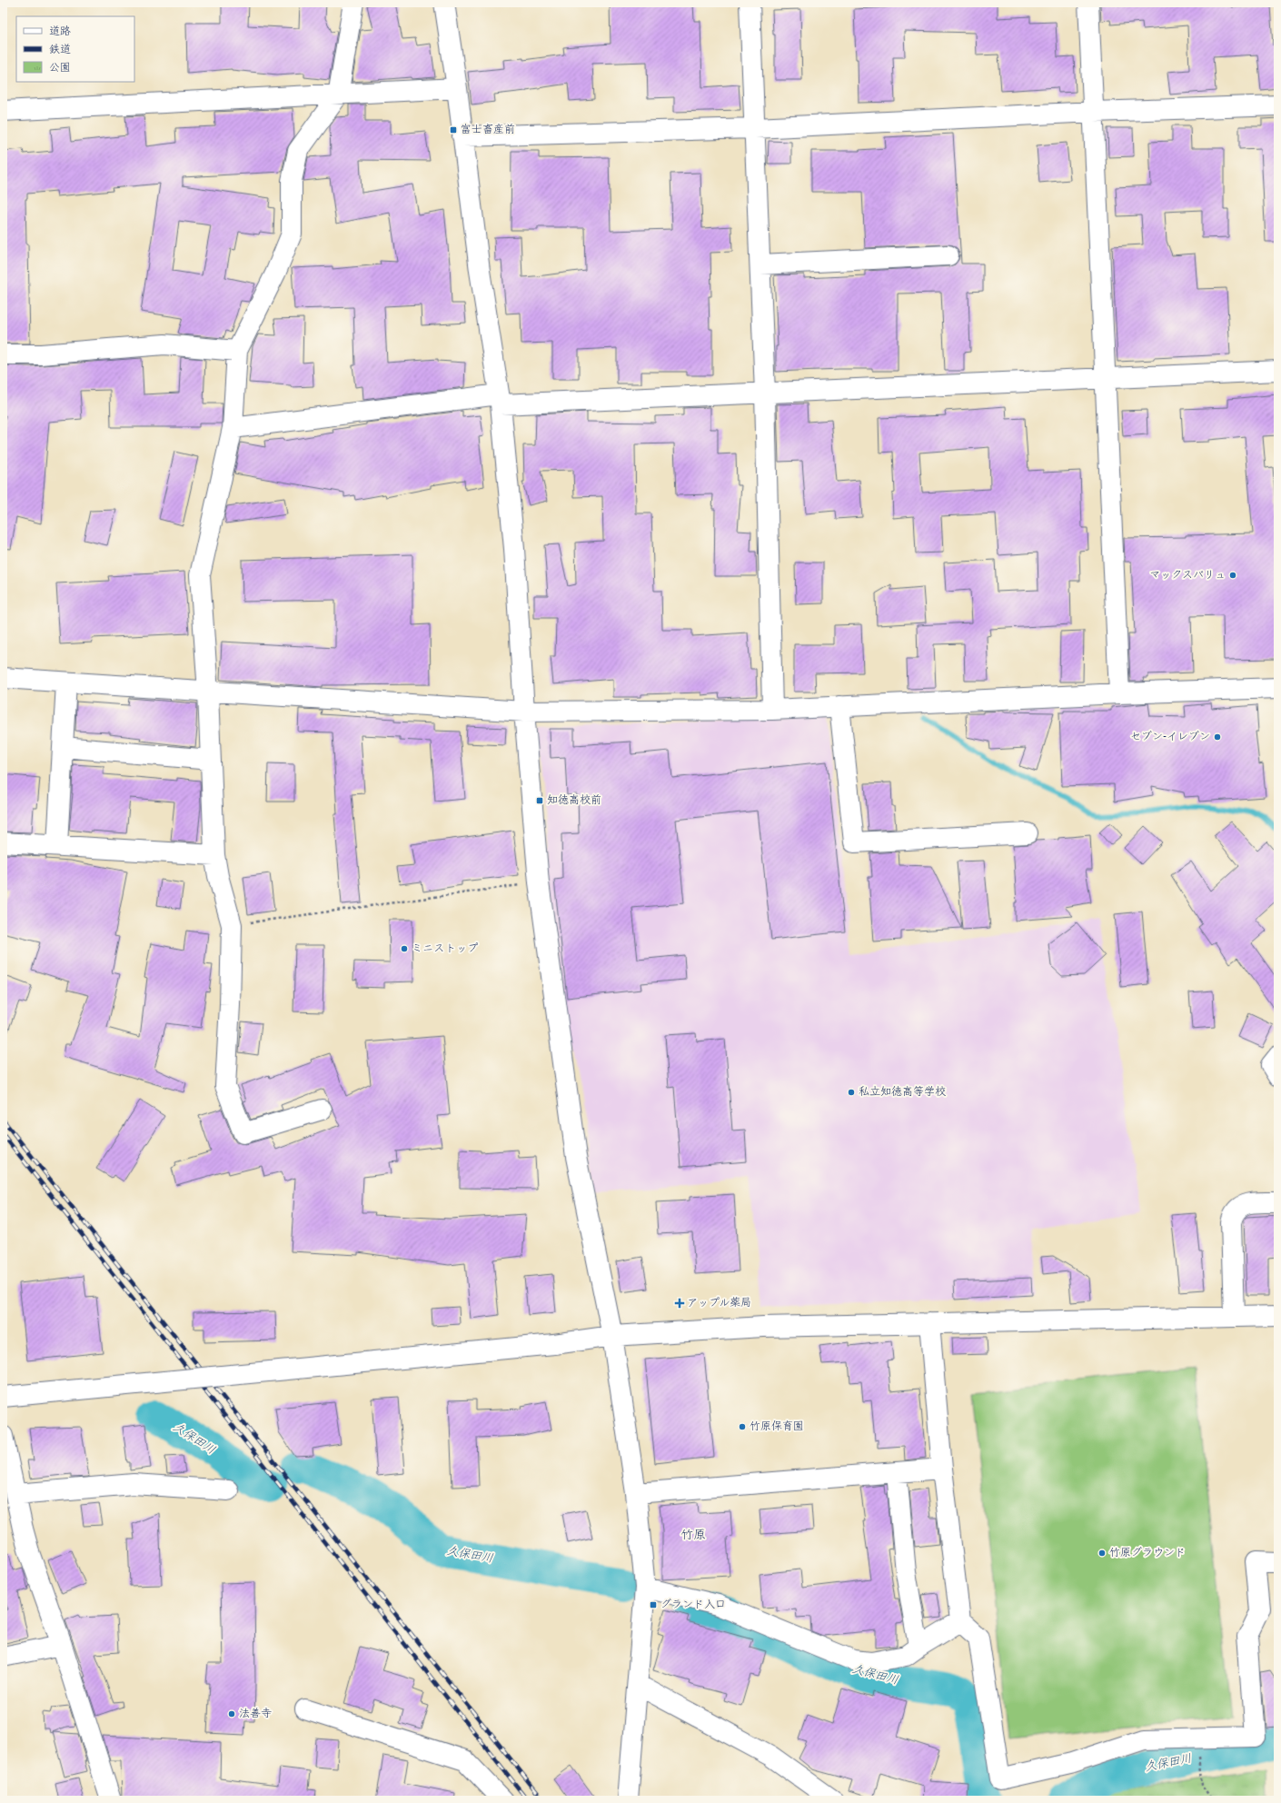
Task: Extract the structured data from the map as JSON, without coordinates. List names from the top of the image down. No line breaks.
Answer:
{"districts":["竹原"],"water":["久保田川"],"places":{"transit":["富士畜産前","知徳高校前","グランド入口"],"other":["マックスバリュ","セブン-イレブン","ミニストップ","私立知徳高等学校","竹原保育園","竹原グラウンド","法善寺"],"health":["アップル薬局"]},"legend":["道路","鉄道","公園"]}
